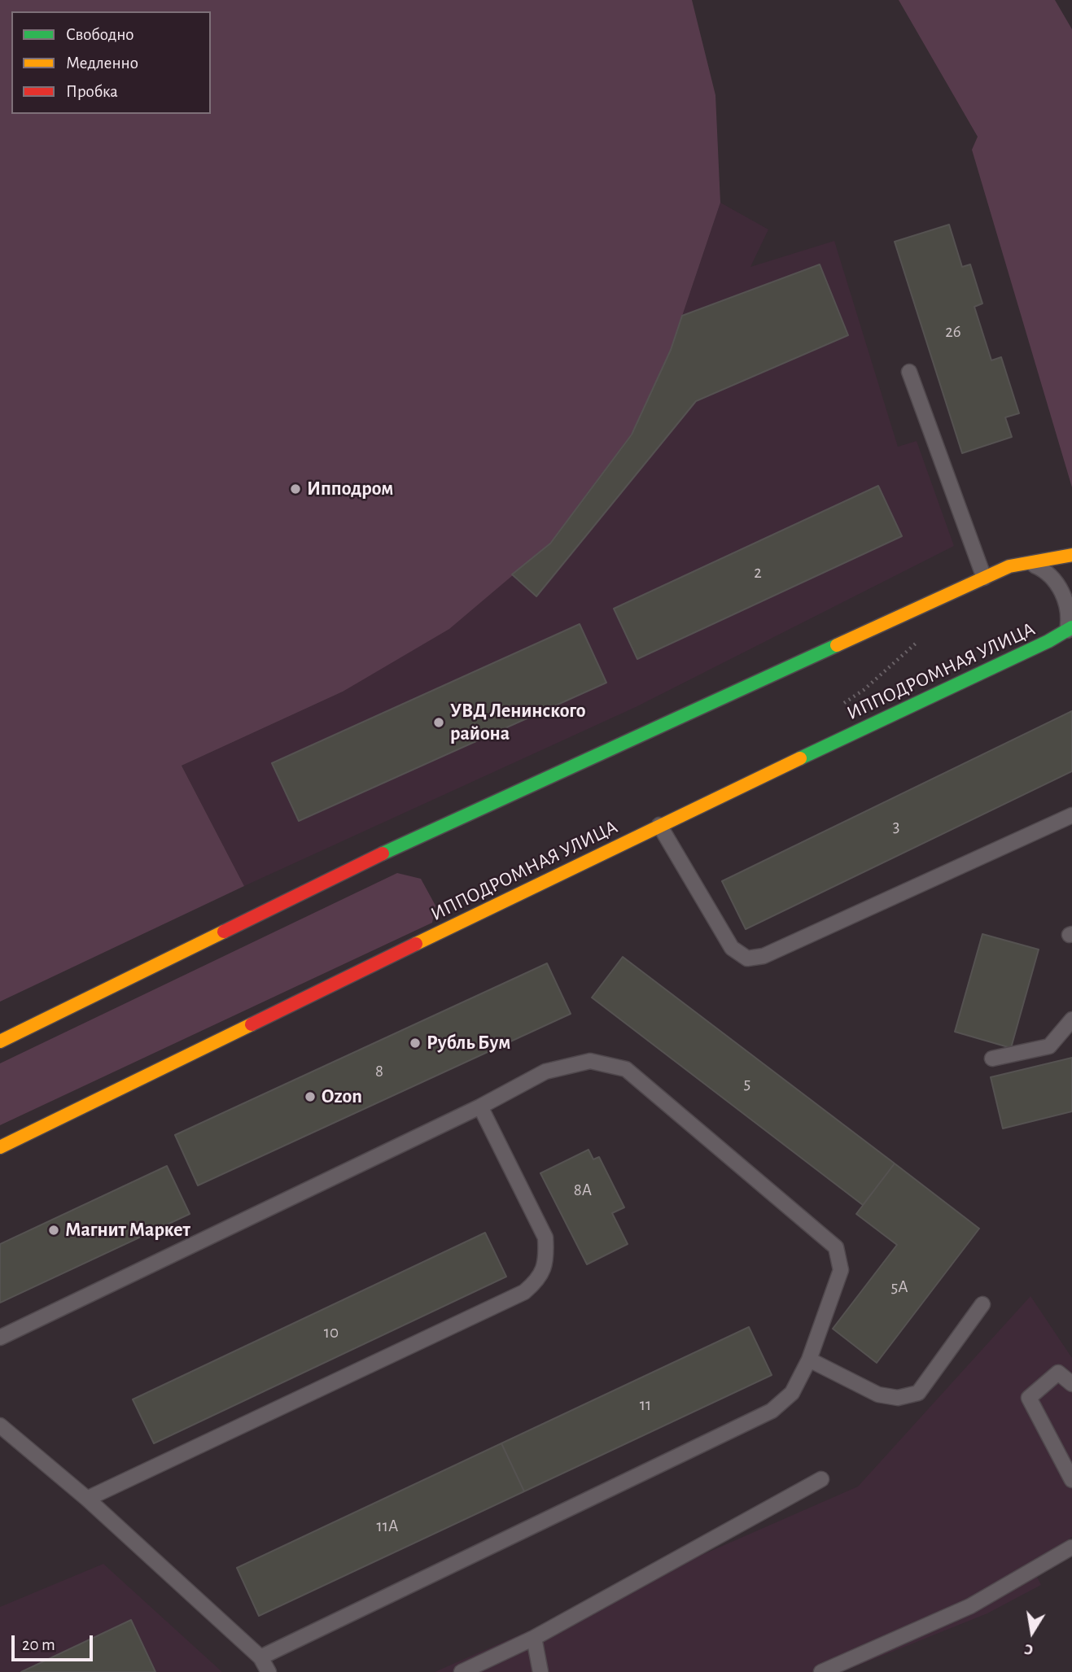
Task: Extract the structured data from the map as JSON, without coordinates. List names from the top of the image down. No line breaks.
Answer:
{"streets":{"street":["ИППОДРОМНАЯ УЛИЦА"]},"places":["Ипподром","УВД Ленинского района","Рубль Бум","Ozon","Магнит Маркет"],"house_numbers":["26","2","3","8","5","8А","5А","10","11","11А"],"legend":["Свободно","Медленно","Пробка"],"scale_bar":"20 m","north":"bottom"}
